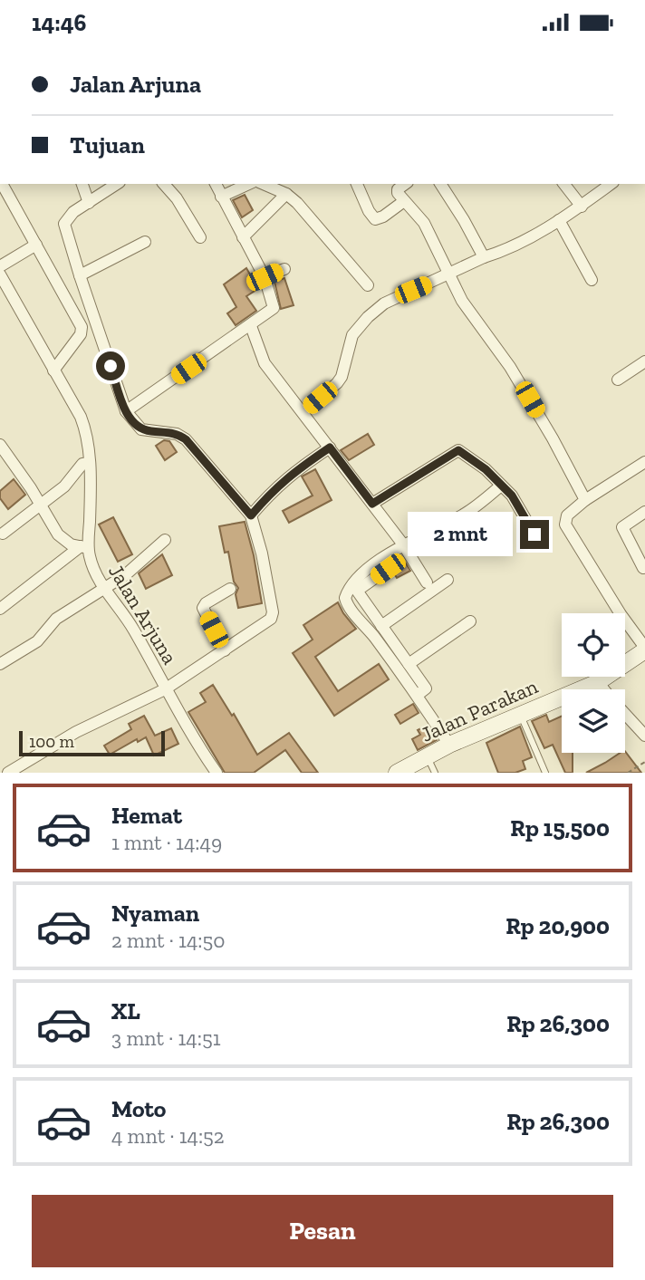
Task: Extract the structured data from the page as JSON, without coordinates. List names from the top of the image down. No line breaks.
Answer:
{"streets":{"street":["Jalan Arjuna","Jalan Parakan"]},"scale_bar":"100 m","page":{"status":"14:46","banner":["Jalan Arjuna","Tujuan"],"bubble":"2 mnt","scale":"100 m","list":[{"name":"Hemat","note":"1 mnt · 14:49","value":"Rp 15,500"},{"name":"Nyaman","note":"2 mnt · 14:50","value":"Rp 20,900"},{"name":"XL","note":"3 mnt · 14:51","value":"Rp 26,300"},{"name":"Moto","note":"4 mnt · 14:52","value":"Rp 26,300"}],"buttons":"Pesan"}}
